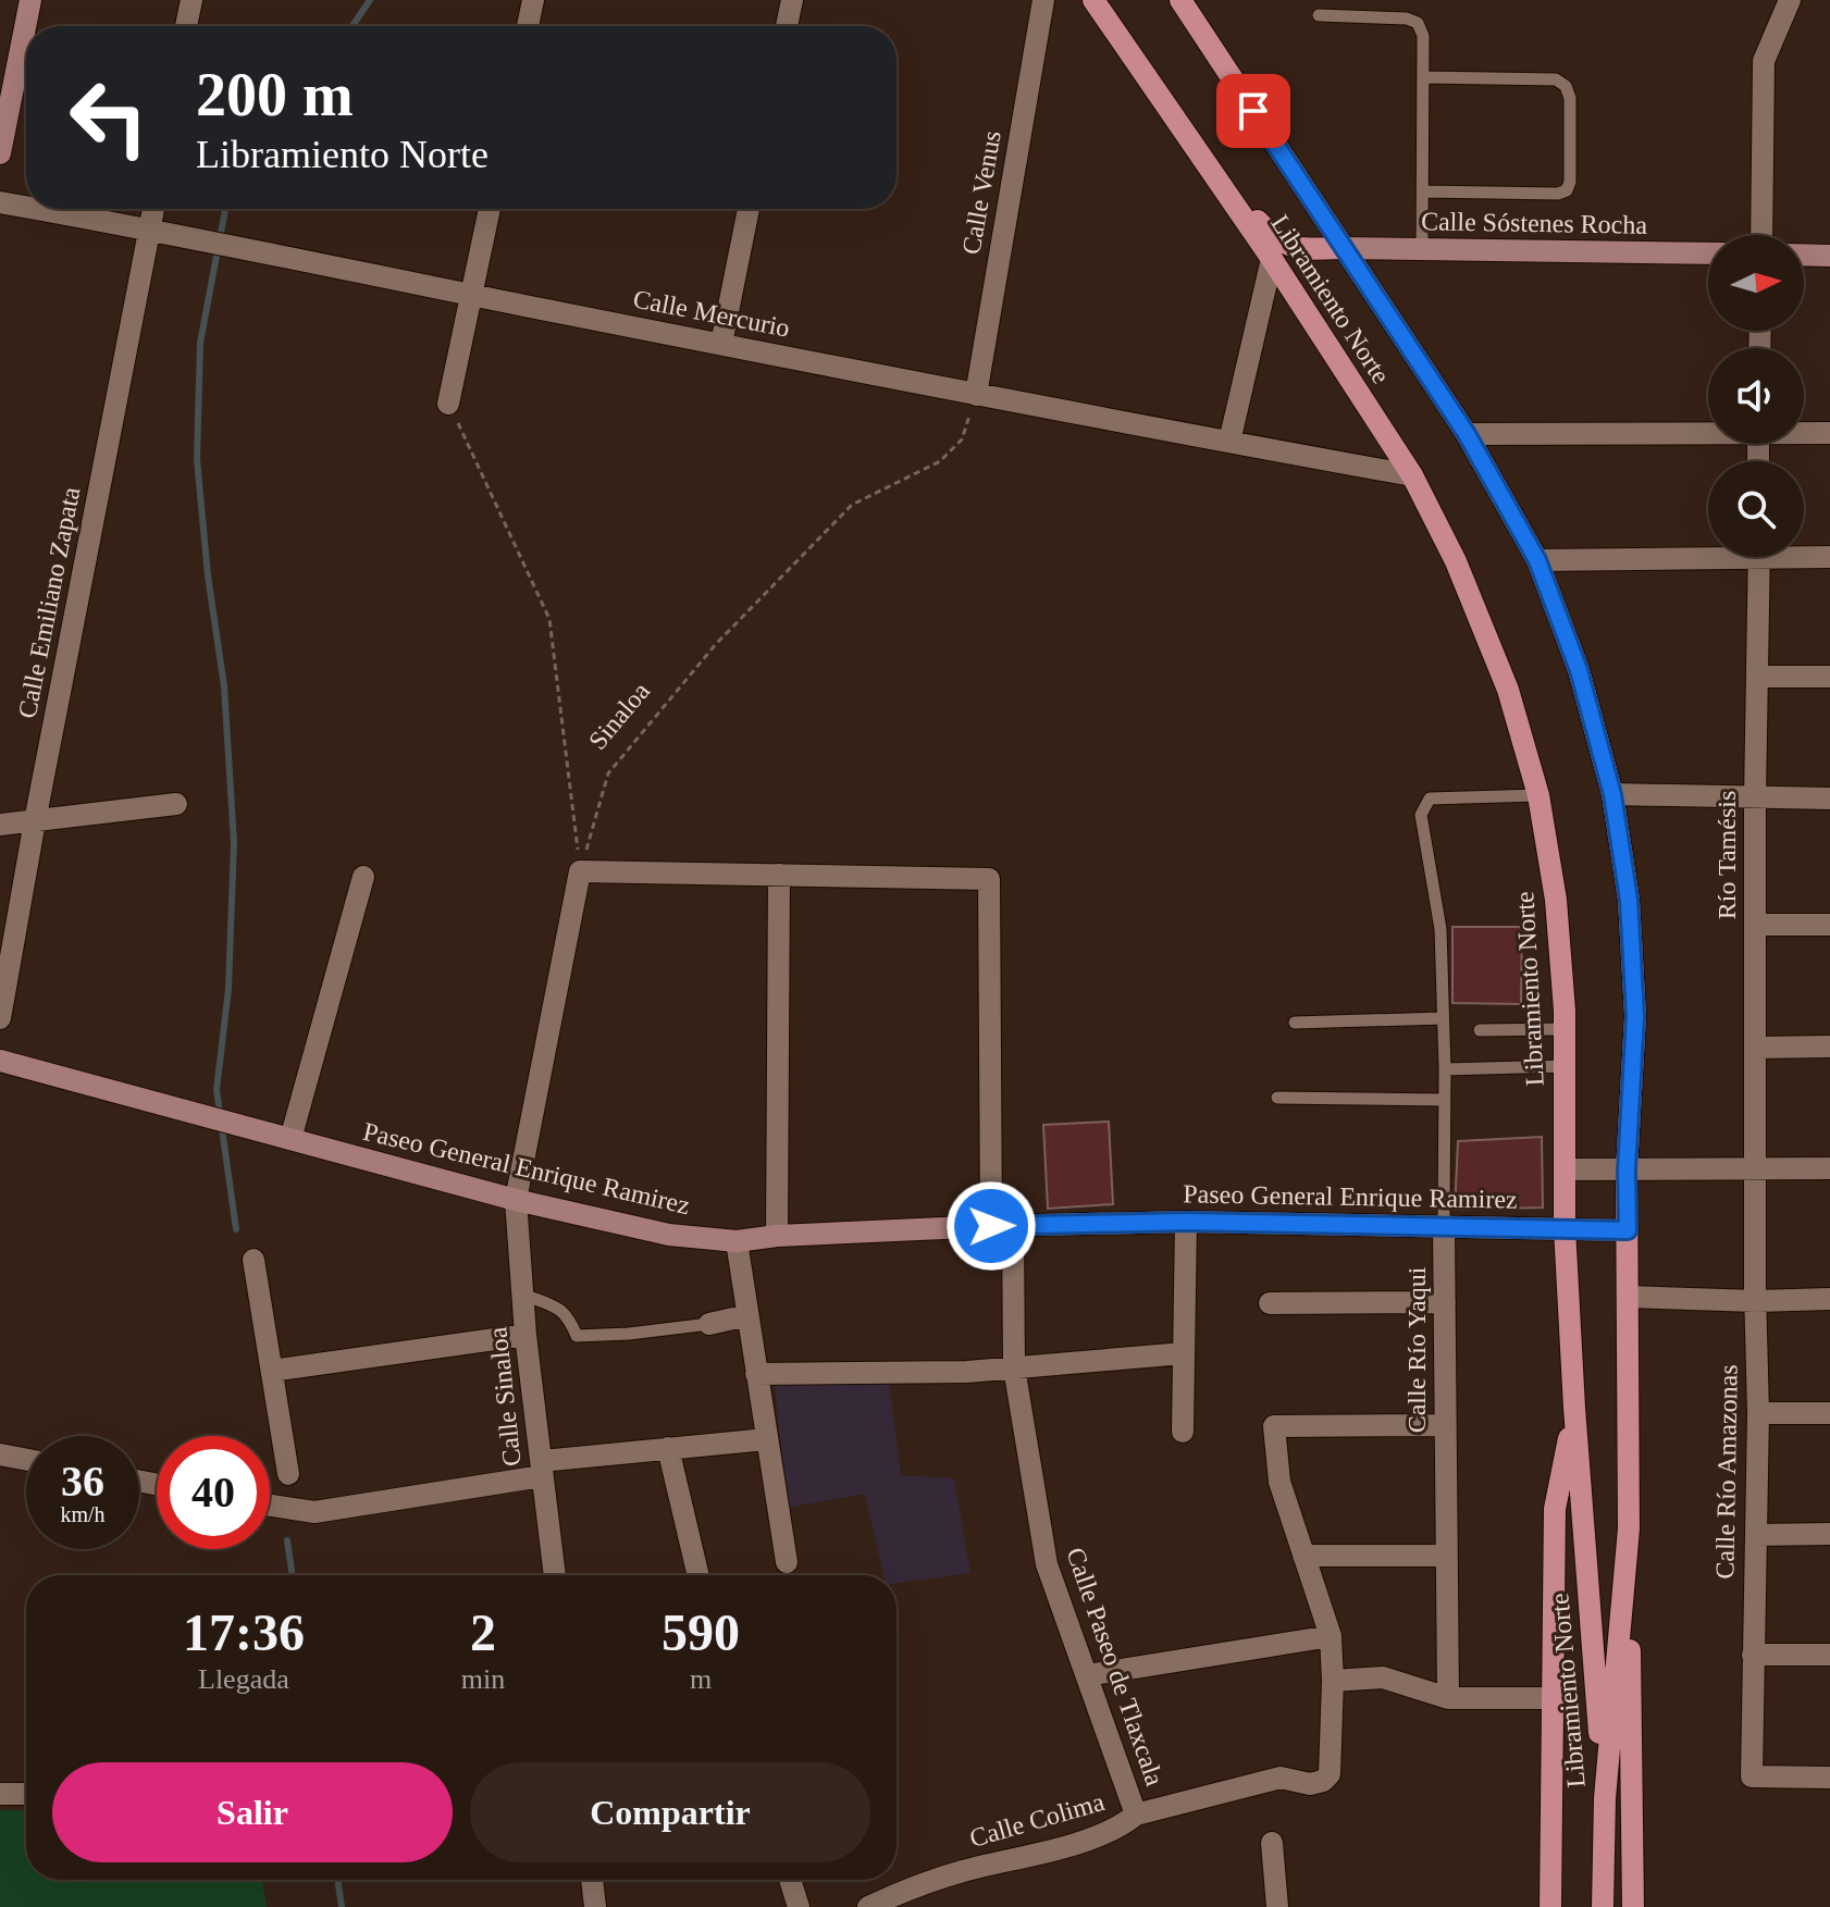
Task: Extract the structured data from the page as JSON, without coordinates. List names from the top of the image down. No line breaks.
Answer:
{"streets":{"main road":["Libramiento Norte"],"street":["Calle Venus","Calle Sóstenes Rocha","Calle Mercurio","Calle Emiliano Zapata","Río Tamésis","Paseo General Enrique Ramirez","Calle Río Yaqui","Calle Sinaloa","Calle Río Amazonas","Calle Paseo de Tlaxcala","Calle Colima"],"path":["Sinaloa"]},"crossings":[["Calle Venus","Calle Mercurio"],["Calle Venus","Sinaloa"],["Calle Sóstenes Rocha","Libramiento Norte"],["Libramiento Norte","Calle Mercurio"],["Libramiento Norte","Paseo General Enrique Ramirez"],["Libramiento Norte","Calle Río Yaqui"],["Calle Mercurio","Calle Emiliano Zapata"],["Calle Mercurio","Sinaloa"],["Río Tamésis","Calle Río Amazonas"],["Paseo General Enrique Ramirez","Calle Río Yaqui"],["Paseo General Enrique Ramirez","Calle Sinaloa"],["Paseo General Enrique Ramirez","Calle Paseo de Tlaxcala"],["Calle Paseo de Tlaxcala","Calle Colima"]],"north":"right","page":{"turn":["200 m","Libramiento Norte"],"speed":"36 km/h","limit":"40","eta":["17:36","Llegada","2","min","590","m"],"buttons":["Salir","Compartir"]}}
